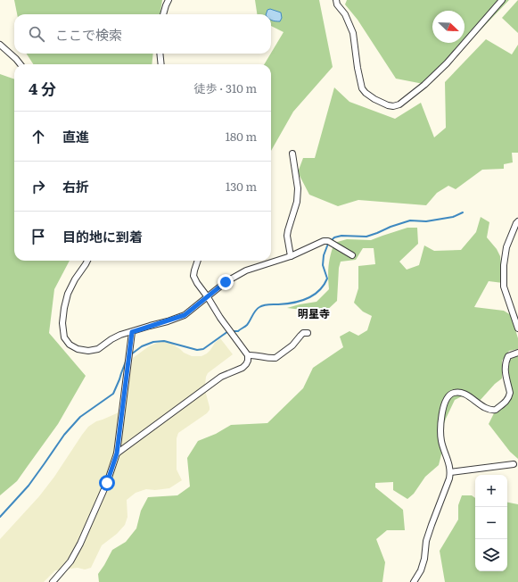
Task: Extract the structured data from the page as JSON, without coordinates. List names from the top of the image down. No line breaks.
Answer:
{"districts":["明星寺"],"north":"bottom right","page":{"search":"ここで検索","heading":["4 分","徒歩 · 310 m"],"list":[["直進","180 m"],["右折","130 m"],"目的地に到着"],"map_buttons":["+","−"]}}
